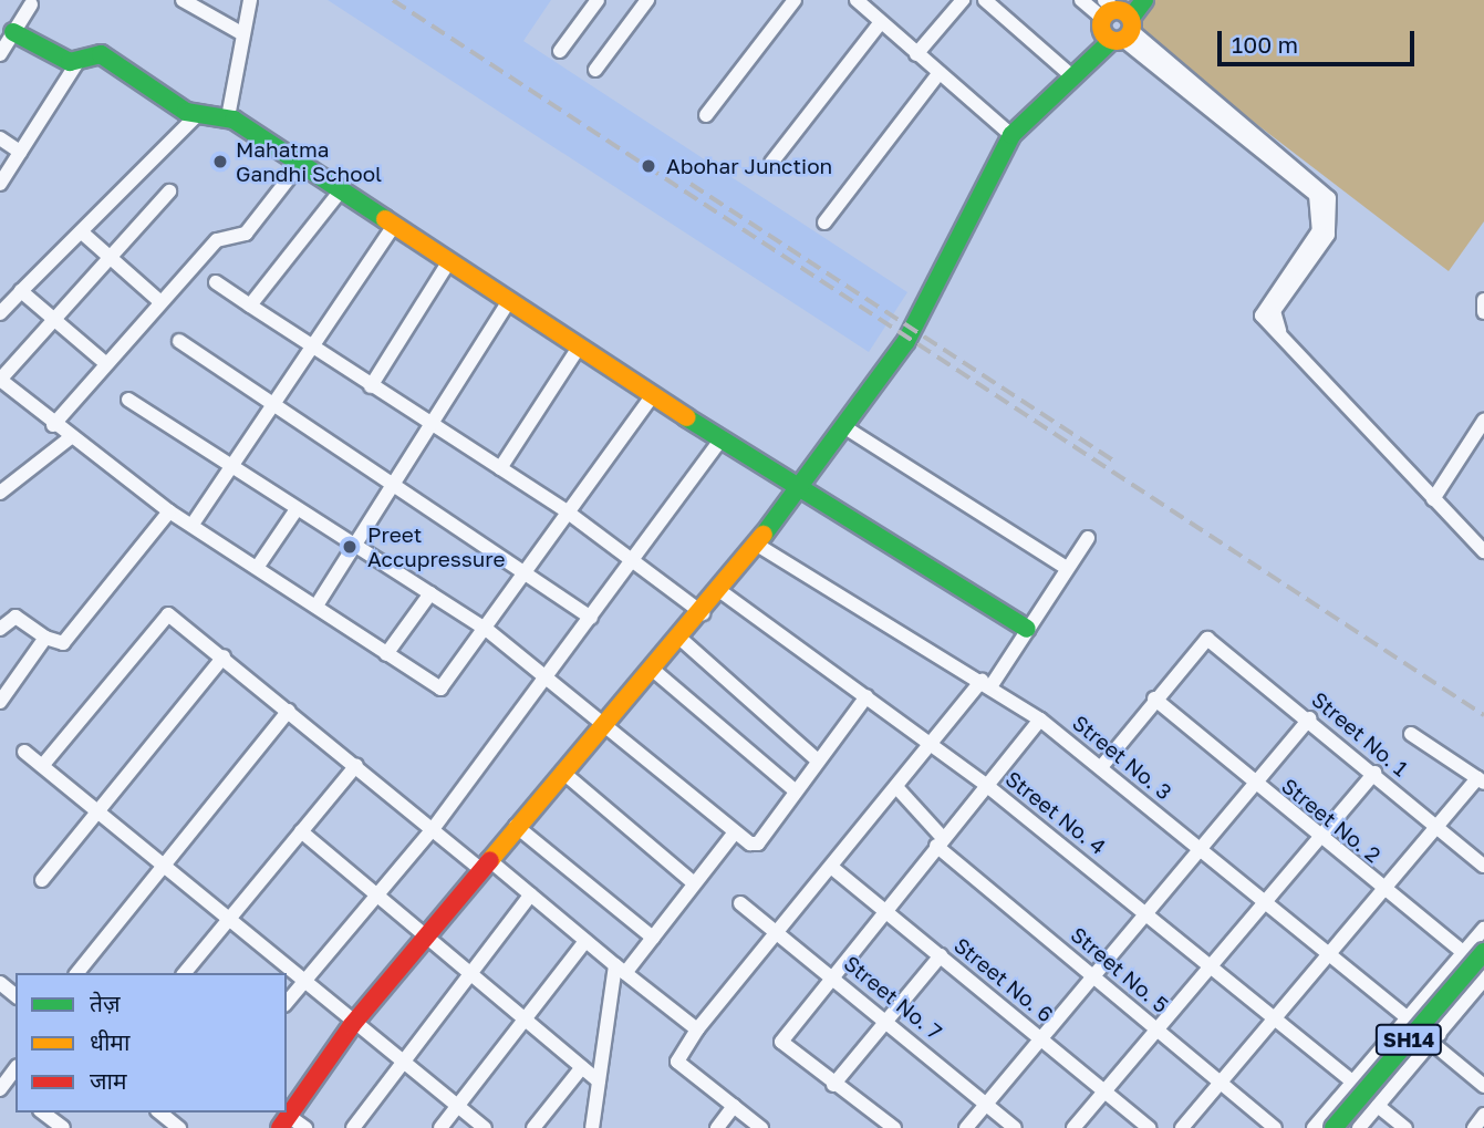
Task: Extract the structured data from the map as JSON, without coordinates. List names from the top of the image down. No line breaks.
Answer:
{"streets":{"main road":["SH14"],"street":["Street No. 1","Street No. 3","Street No. 4","Street No. 2","Street No. 5","Street No. 6","Street No. 7"]},"crossings":[["Street No. 1","Street No. 2"]],"places":["Mahatma Gandhi School","Abohar Junction","Preet Accupressure"],"legend":["तेज़","धीमा","जाम"],"scale_bar":"100 m"}
